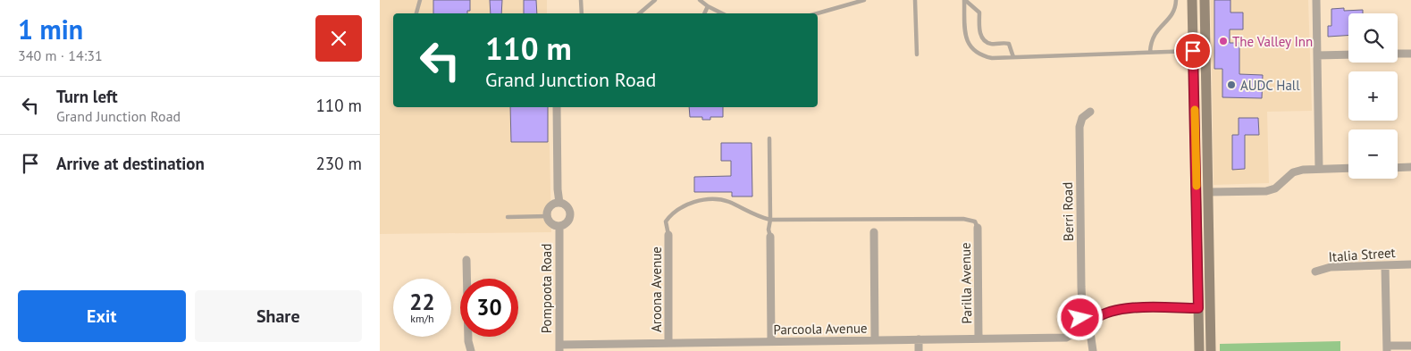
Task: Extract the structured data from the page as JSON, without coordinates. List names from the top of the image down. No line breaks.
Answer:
{"streets":{"street":["Berri Road","Italia Street","Parilla Avenue","Pompoota Road","Aroona Avenue","Parcoola Avenue"]},"crossings":[["Berri Road","Parcoola Avenue"],["Parilla Avenue","Parcoola Avenue"],["Pompoota Road","Parcoola Avenue"],["Aroona Avenue","Parcoola Avenue"]],"places":["The Valley Inn","AUDC Hall"],"page":{"heading":["1 min","340 m · 14:31"],"map_buttons":["+","−"],"turn":["110 m","Grand Junction Road"],"list":[{"name":"Turn left","note":"Grand Junction Road","value":"110 m"},{"name":"Arrive at destination","value":"230 m"}],"speed":"22 km/h","limit":"30","buttons":["Exit","Share"]}}
